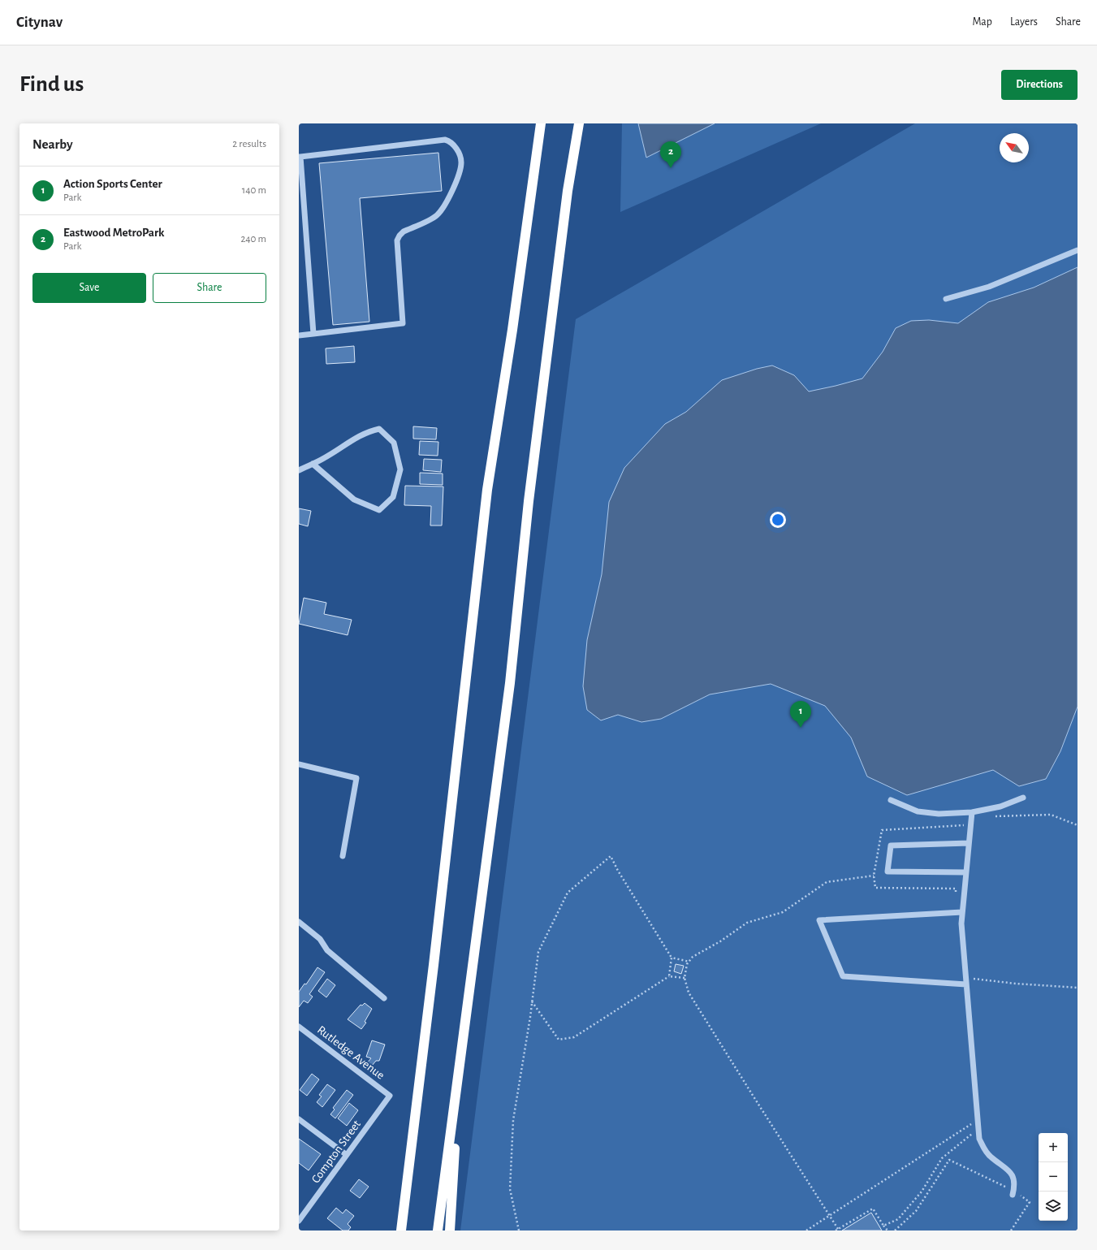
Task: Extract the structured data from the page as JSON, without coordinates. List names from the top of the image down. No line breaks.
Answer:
{"streets":{"street":["Rutledge Avenue","Compton Street"]},"crossings":[["Rutledge Avenue","Compton Street"]],"north":"top left","page":{"header":"Citynav","nav":["Map","Layers","Share"],"buttons":["Directions",["Save","Share"]],"title":"Find us","heading":["Nearby","2 results"],"pins":["2","1"],"list":[{"mark":"1","name":"Action Sports Center","note":"Park","value":"140 m"},{"mark":"2","name":"Eastwood MetroPark","note":"Park","value":"240 m"}],"map_buttons":["+","−"]}}
